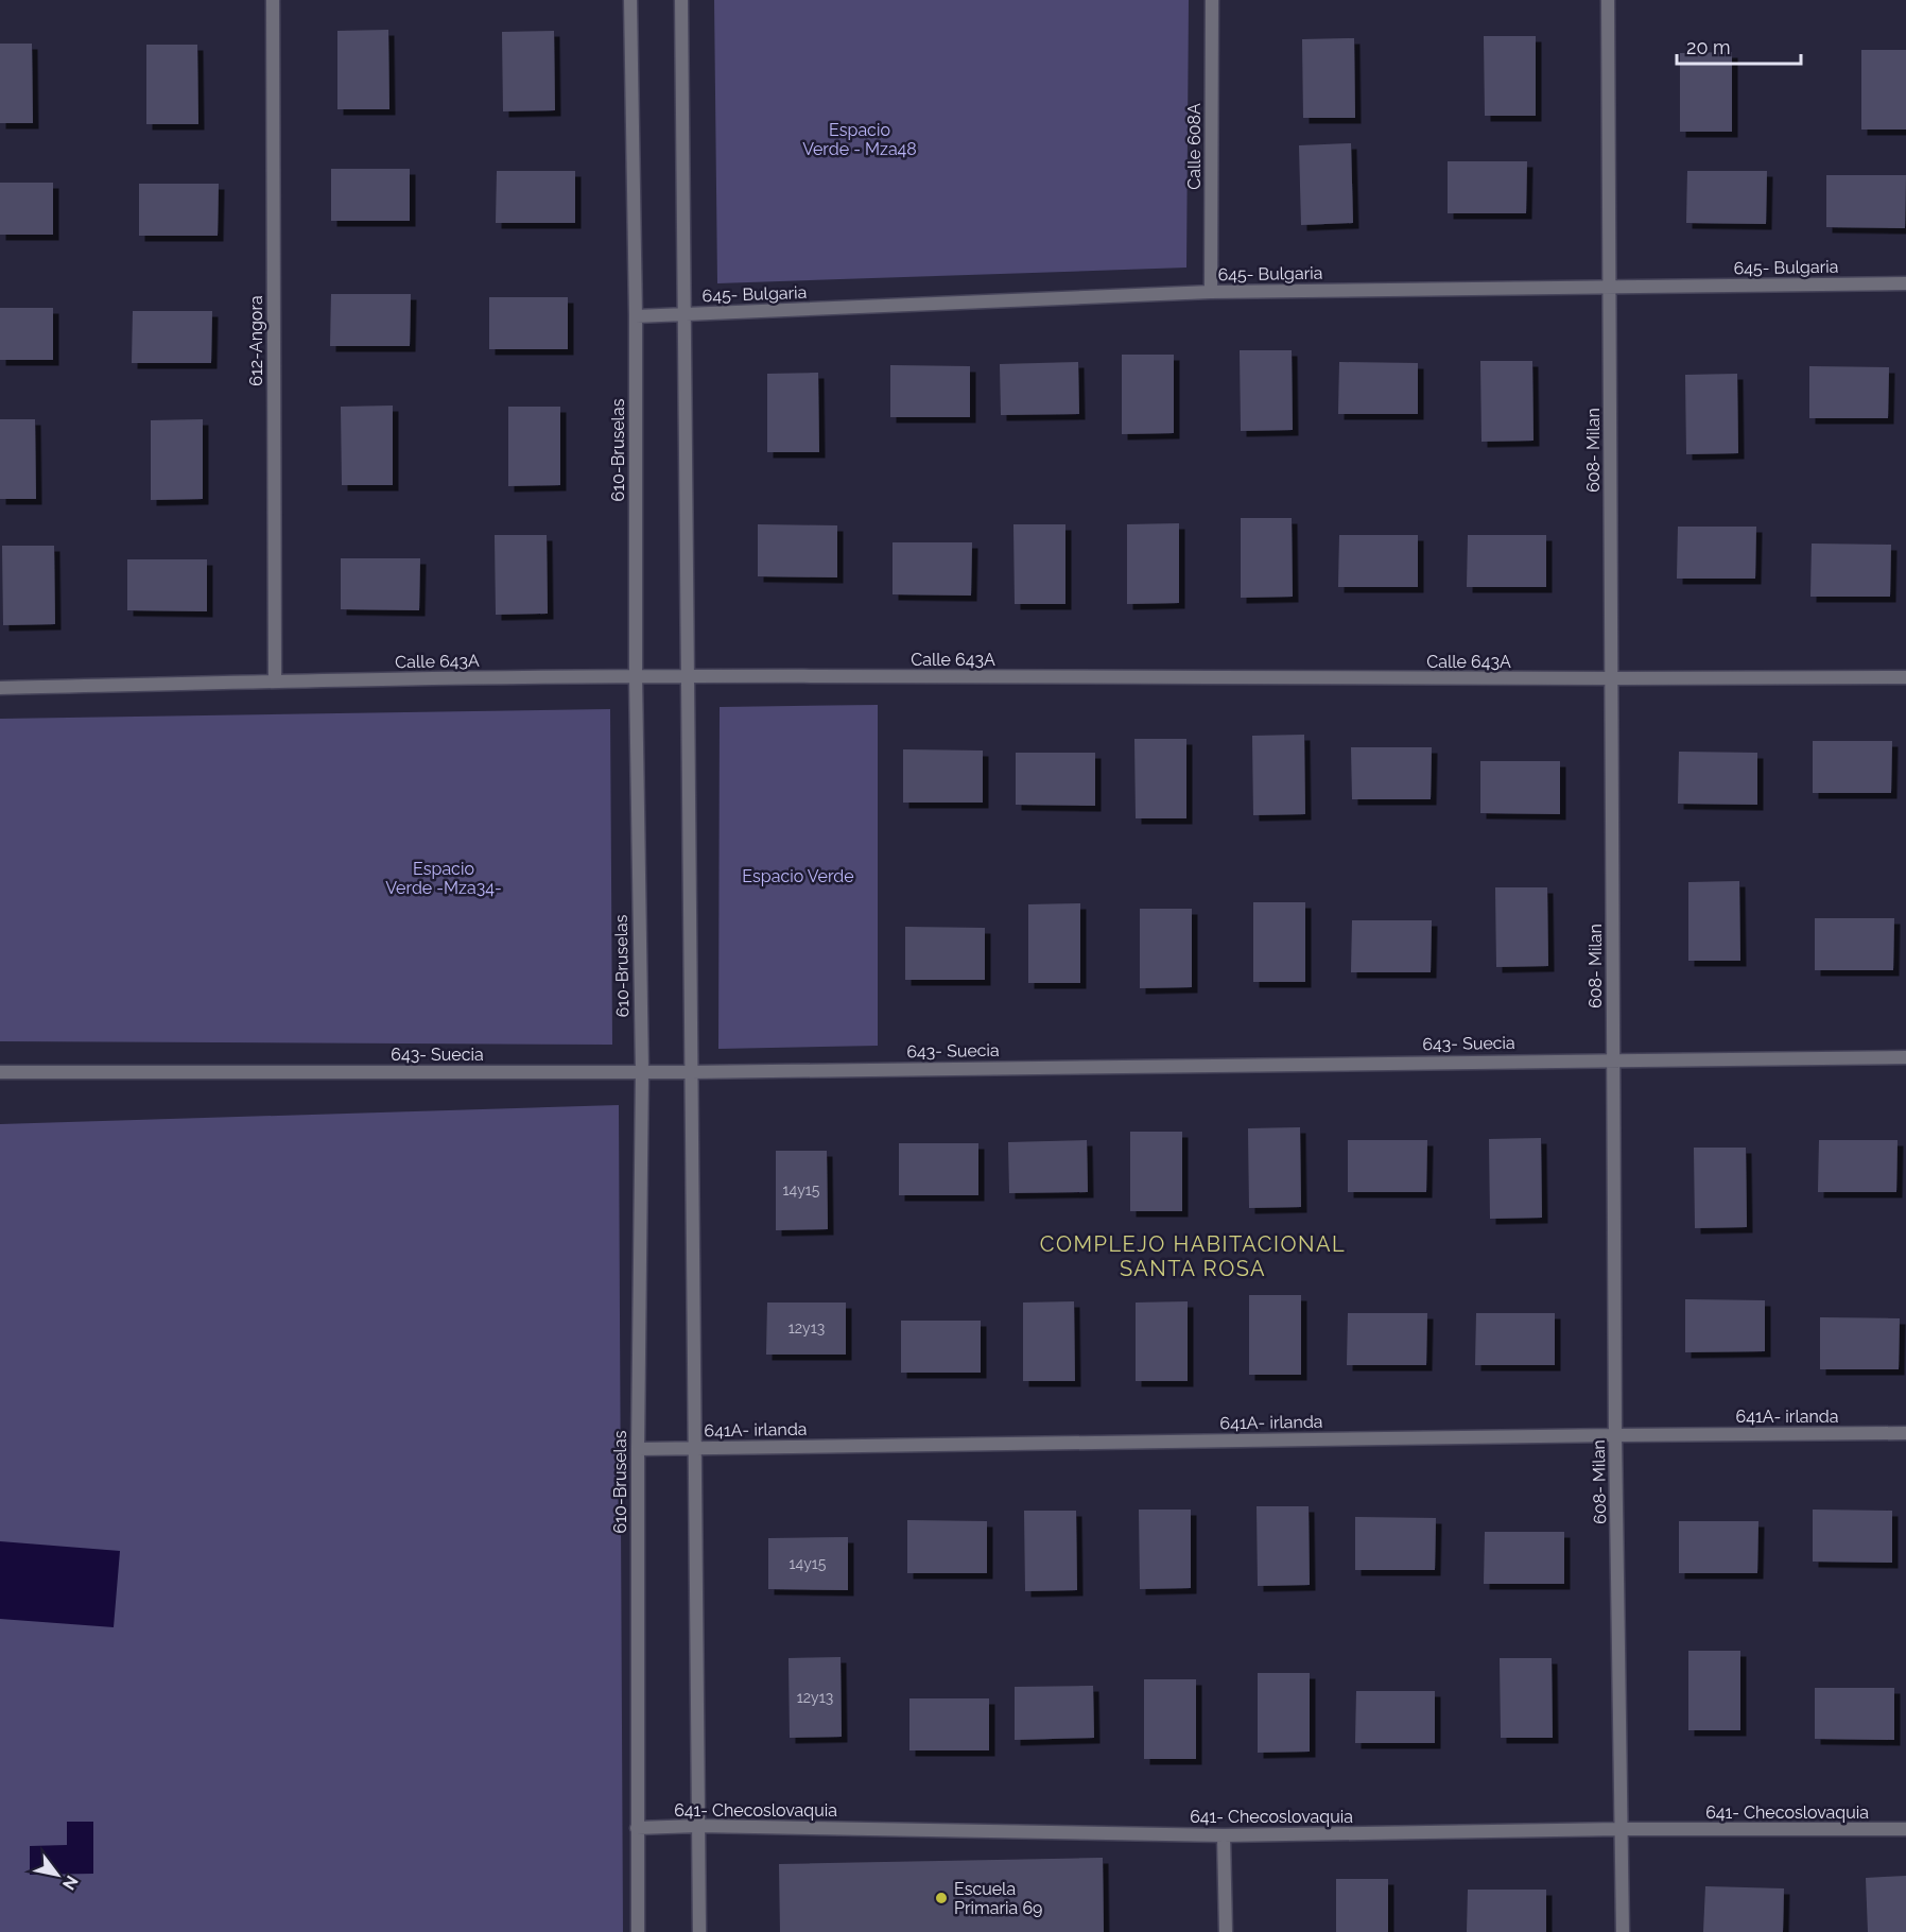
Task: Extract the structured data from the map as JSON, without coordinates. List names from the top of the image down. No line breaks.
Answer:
{"streets":{"street":["Calle 608A","645- Bulgaria","612-Angora","610-Bruselas","608- Milan","Calle 643A","643- Suecia","641A- irlanda","641- Checoslovaquia"]},"crossings":[["Calle 608A","645- Bulgaria"],["645- Bulgaria","610-Bruselas"],["645- Bulgaria","608- Milan"],["612-Angora","Calle 643A"],["610-Bruselas","Calle 643A"],["610-Bruselas","643- Suecia"],["610-Bruselas","641A- irlanda"],["610-Bruselas","641- Checoslovaquia"],["608- Milan","Calle 643A"],["608- Milan","643- Suecia"],["608- Milan","641A- irlanda"],["608- Milan","641- Checoslovaquia"]],"districts":["COMPLEJO HABITACIONAL SANTA ROSA"],"parks":["Espacio Verde - Mza48","Espacio Verde -Mza34-","Espacio Verde"],"places":["Escuela Primaria 69"],"house_numbers":["14y15","12y13","14y15","12y13"],"scale_bar":"20 m","north":"bottom right"}
